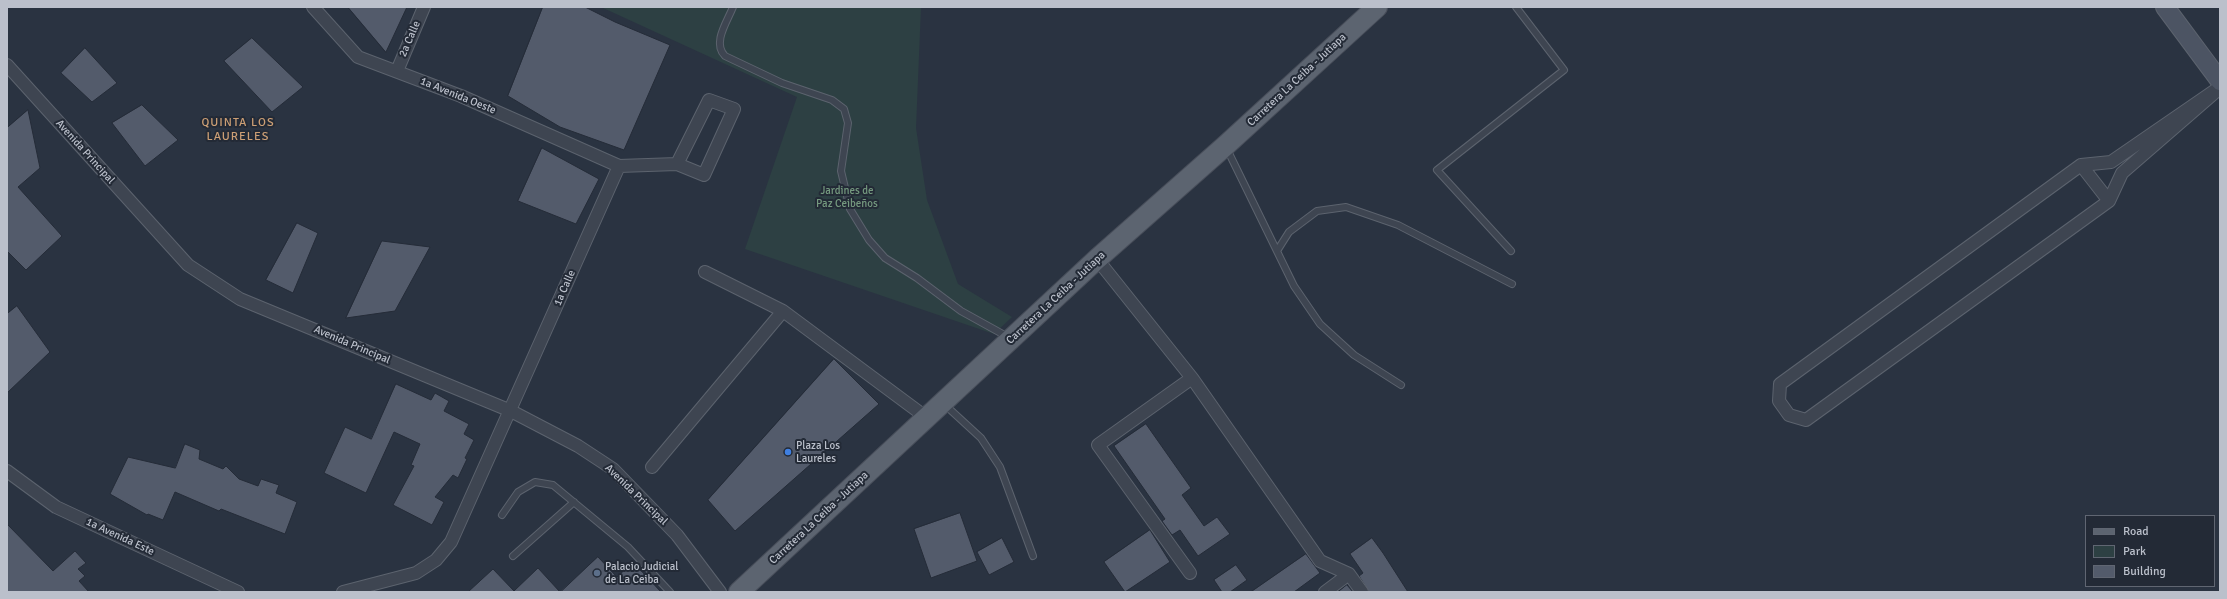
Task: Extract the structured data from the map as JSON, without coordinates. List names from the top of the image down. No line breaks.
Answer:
{"streets":{"main road":["Carretera La Ceiba - Jutiapa"],"street":["2a Calle","1a Avenida Oeste","Avenida Principal","1a Calle","1a Avenida Este"]},"crossings":[["2a Calle","1a Avenida Oeste"],["1a Avenida Oeste","1a Calle"],["Avenida Principal","1a Calle"]],"districts":["QUINTA LOS LAURELES"],"parks":["Jardines de Paz Ceibeños"],"places":["Plaza Los Laureles","Palacio Judicial de La Ceiba"],"legend":["Road","Park","Building"]}
